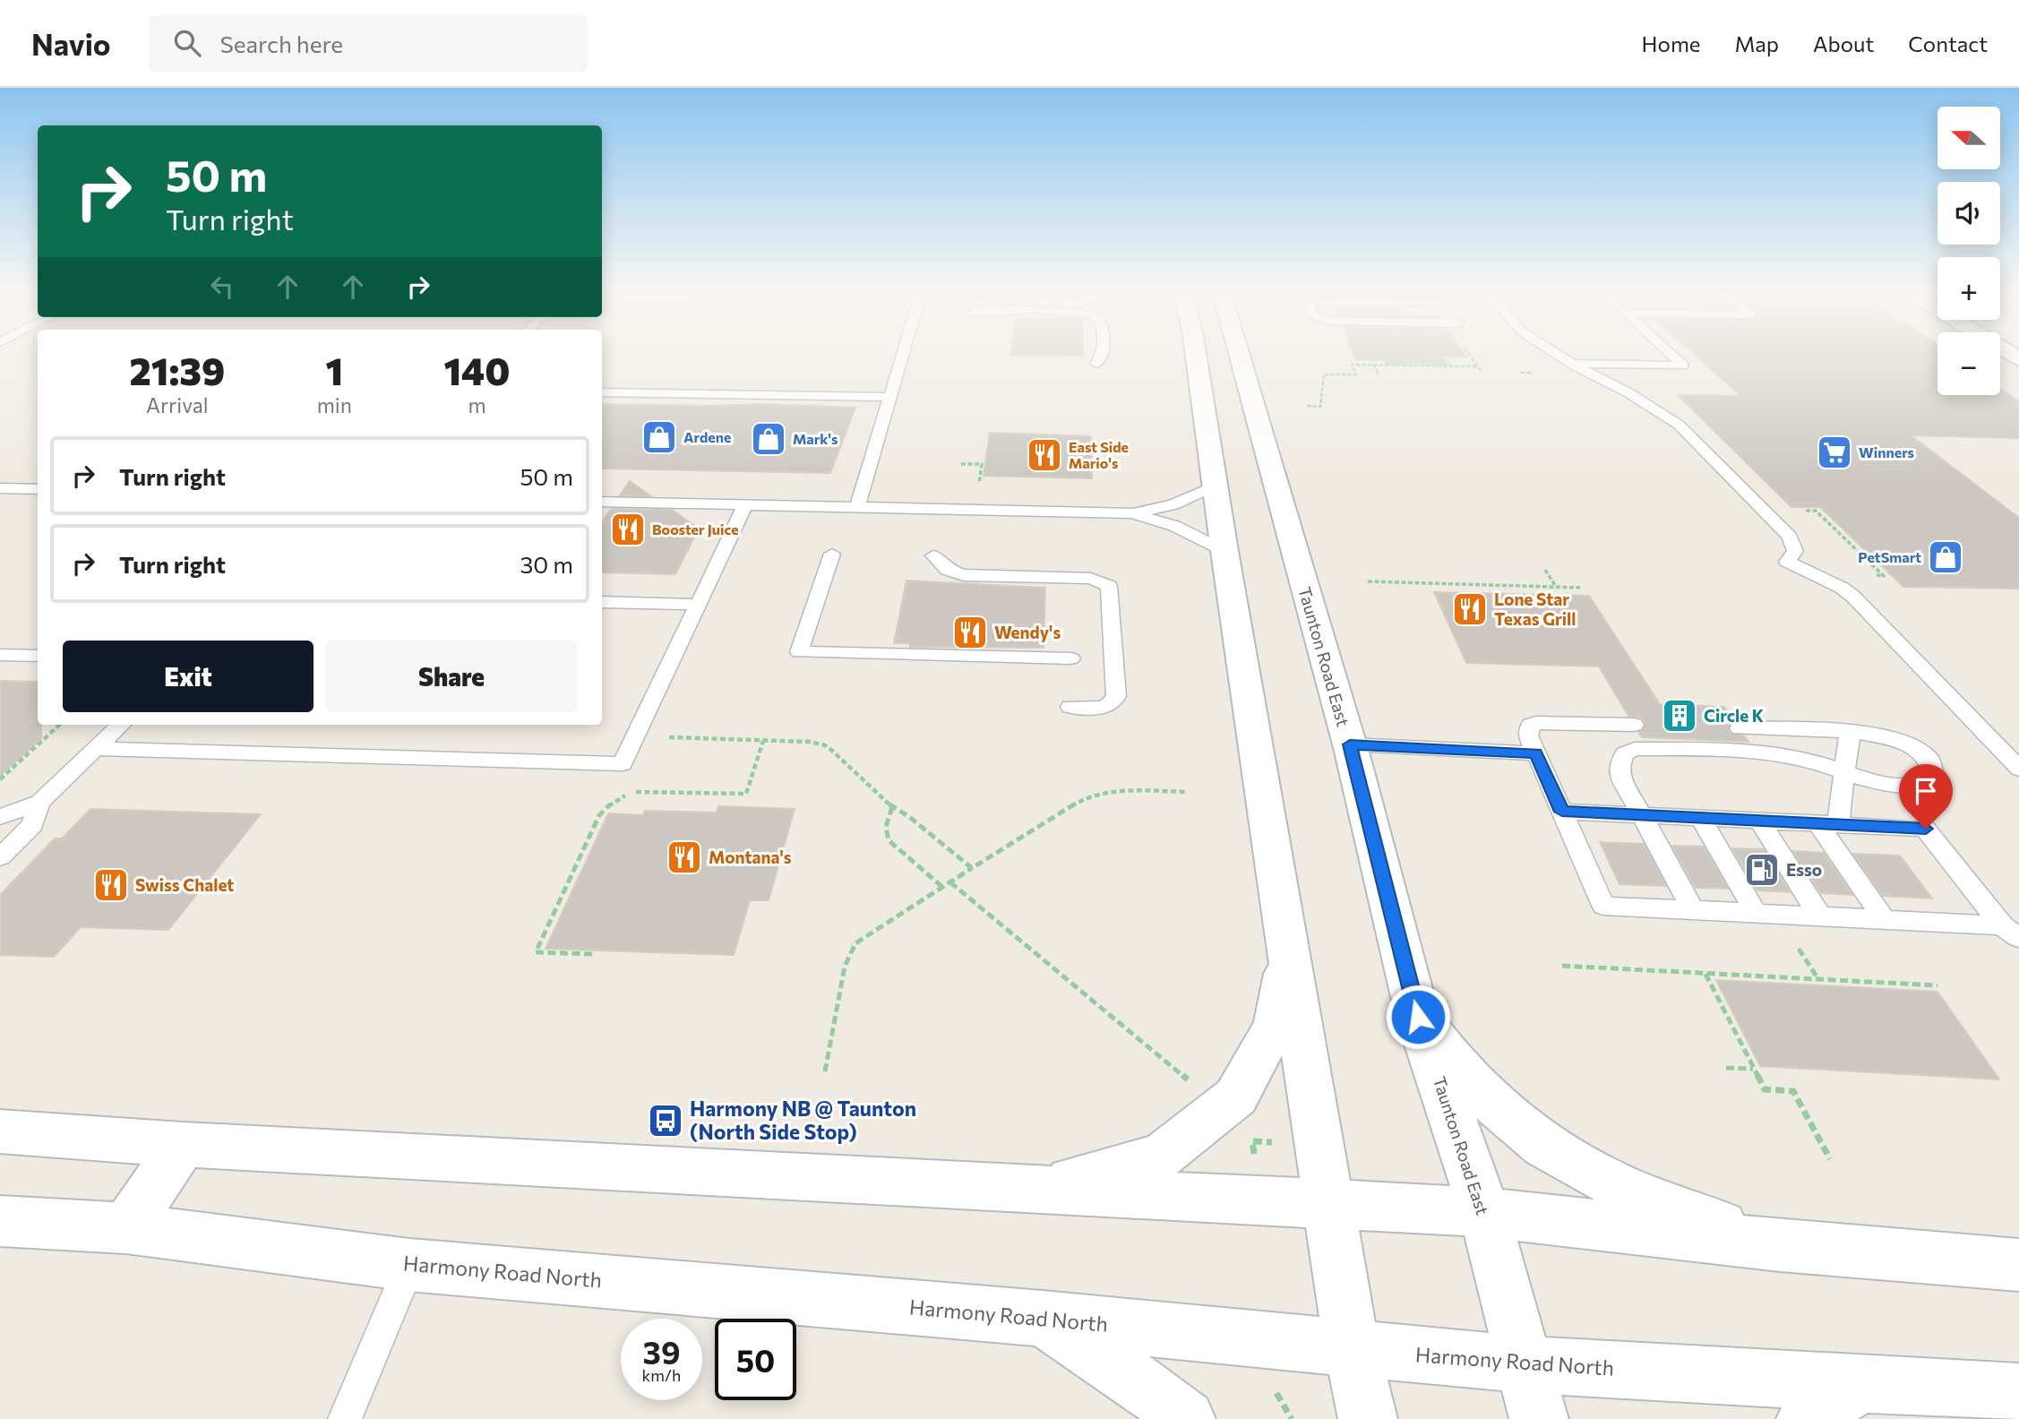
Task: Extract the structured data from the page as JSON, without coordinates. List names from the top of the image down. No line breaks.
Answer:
{"streets":{"main road":["Taunton Road East","Harmony Road North"]},"crossings":[["Taunton Road East","Harmony Road North"]],"places":{"shop":["Ardene","Mark's","PetSmart"],"supermarket":["Winners"],"restaurant":["East Side Mario's","Booster Juice","Lone Star Texas Grill","Wendy's","Montana's","Swiss Chalet"],"building":["Circle K"],"fuel station":["Esso"],"bus stop":["Harmony NB @ Taunton (North Side Stop)"]},"north":"left","page":{"header":"Navio","search":"Search here","nav":["Home","Map","About","Contact"],"map_buttons":["+","−"],"turn":["50 m","Turn right"],"eta":["21:39","Arrival","1","min","140","m"],"list":[{"name":"Turn right","value":"50 m"},{"name":"Turn right","value":"30 m"}],"buttons":["Exit","Share"],"speed":"39 km/h","limit":"50"}}
